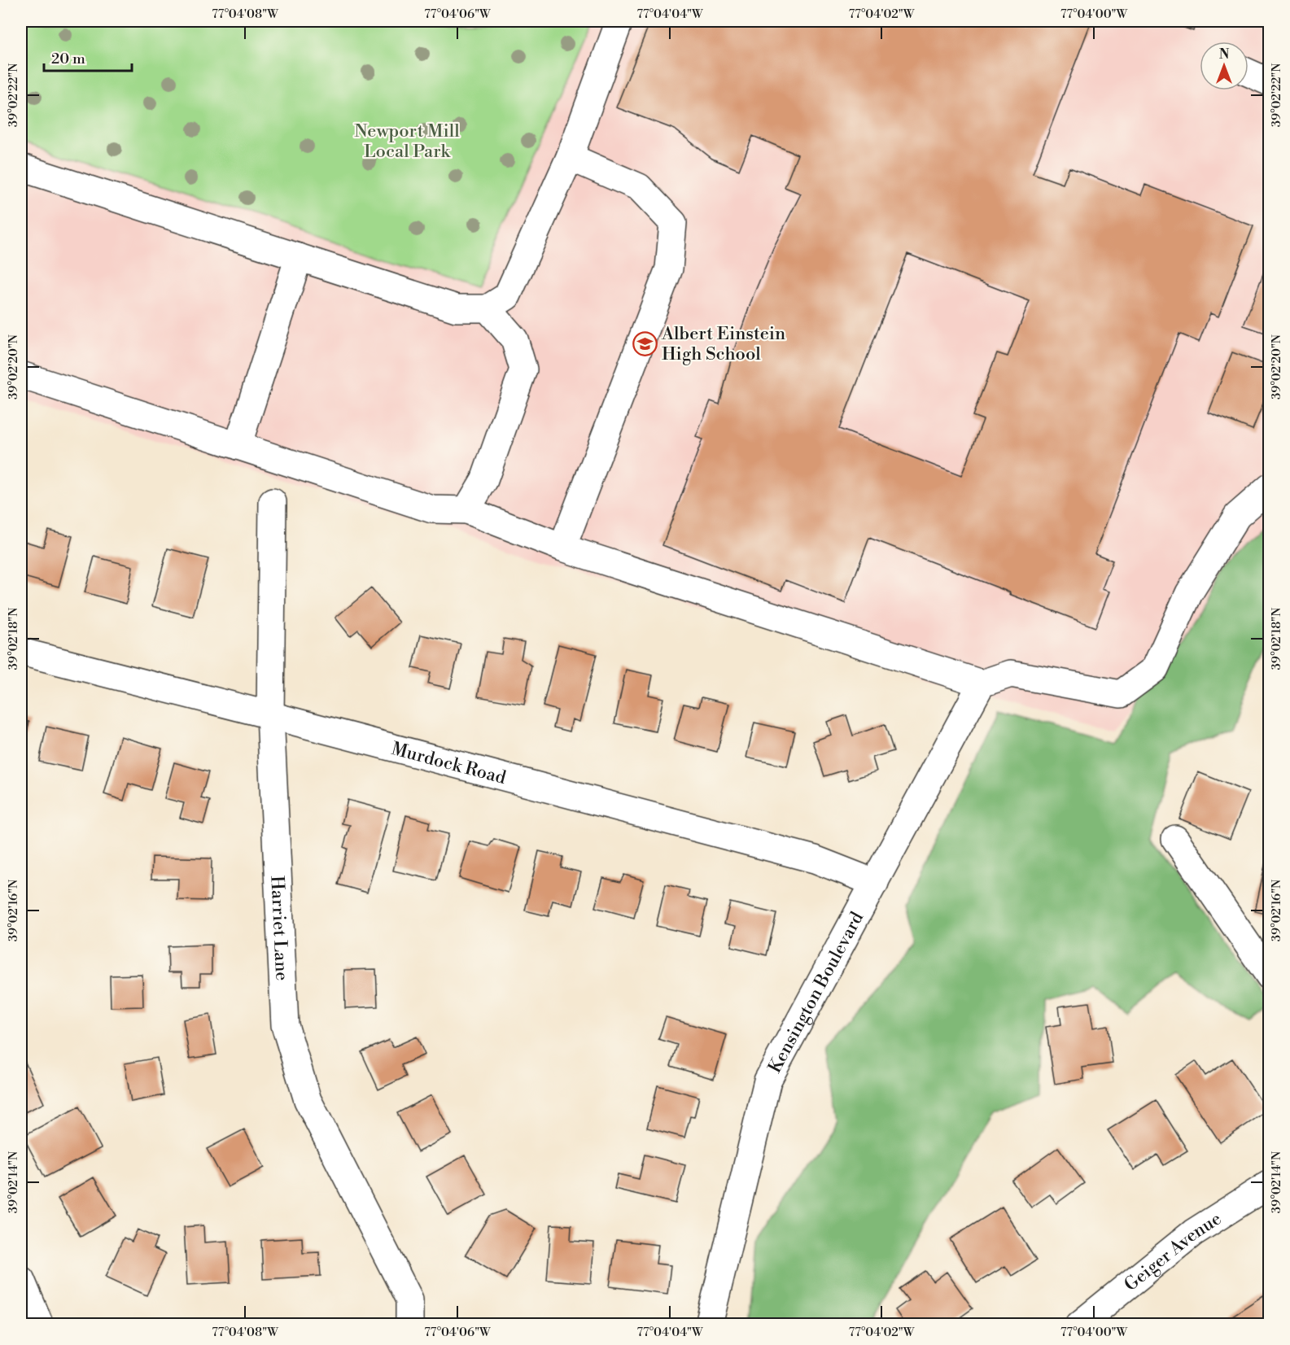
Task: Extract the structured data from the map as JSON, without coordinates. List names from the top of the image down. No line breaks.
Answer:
{"streets":{"street":["Murdock Road","Harriet Lane","Kensington Boulevard","Geiger Avenue"]},"crossings":[["Murdock Road","Harriet Lane"],["Murdock Road","Kensington Boulevard"]],"parks":["Newport Mill Local Park"],"places":{"school or university":["Albert Einstein High School"]},"scale_bar":"20 m","north":"top","coordinates":["77°04'08\"W","77°04'06\"W","77°04'04\"W","77°04'02\"W","77°04'00\"W","39°02'22\"N","39°02'20\"N","39°02'18\"N","39°02'16\"N","39°02'14\"N"]}
